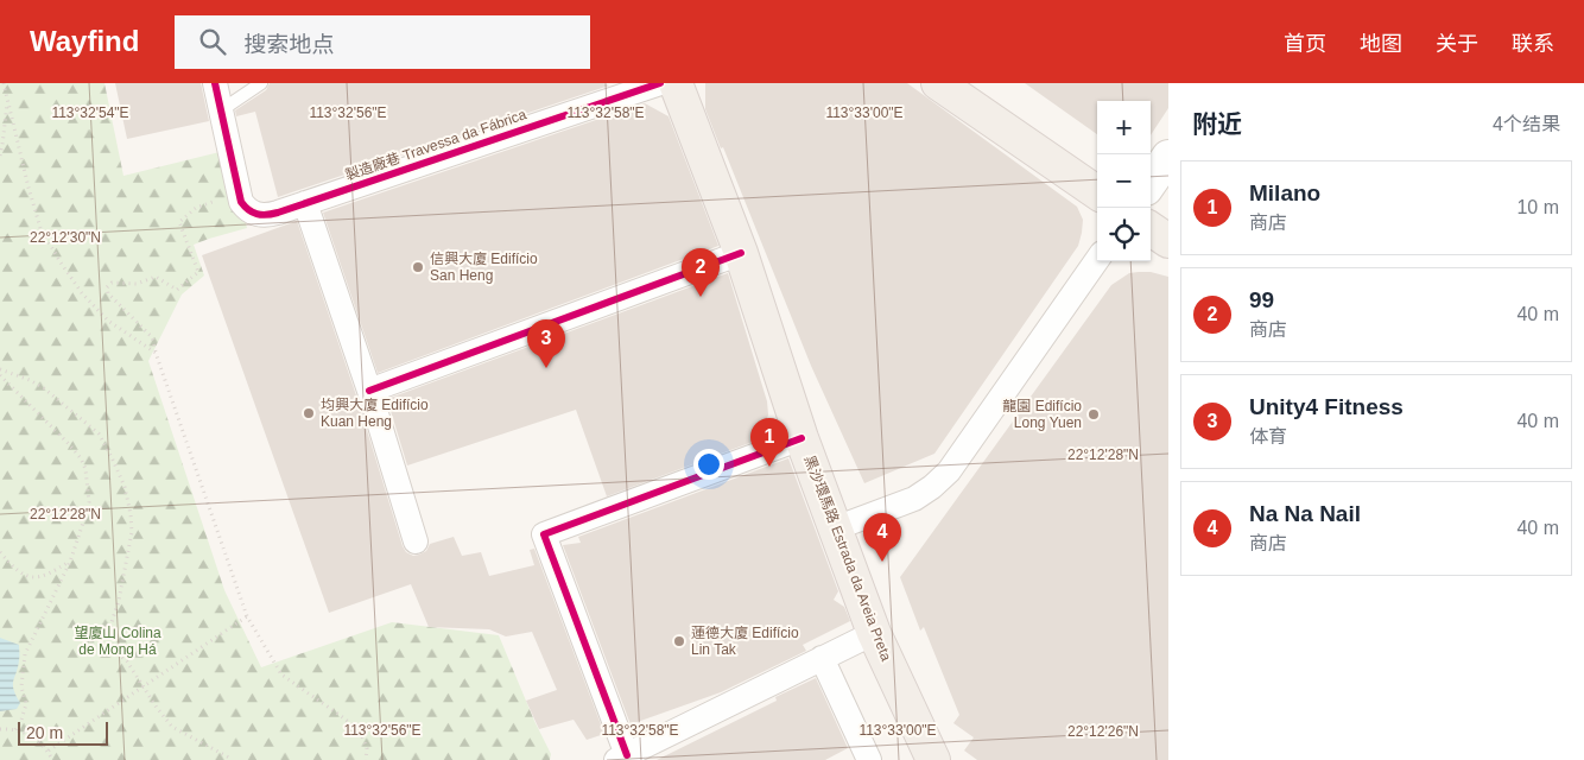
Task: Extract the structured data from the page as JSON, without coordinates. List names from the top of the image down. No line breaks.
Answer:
{"streets":{"main road":["黑沙環馬路 Estrada da Areia Preta"],"street":["製造廠巷 Travessa da Fábrica"]},"parks":["望廈山 Colina de Mong Há"],"places":["信興大廈 Edifício San Heng","均興大廈 Edifício Kuan Heng","龍園 Edifício Long Yuen","蓮德大廈 Edifício Lin Tak"],"scale_bar":"20 m","page":{"header":"Wayfind","search":"搜索地点","nav":["首页","地图","关于","联系"],"heading":["附近","4个结果"],"map_buttons":["+","−"],"list":[{"mark":"1","name":"Milano","note":"商店","value":"10 m"},{"mark":"2","name":"99","note":"商店","value":"40 m"},{"mark":"3","name":"Unity4 Fitness","note":"体育","value":"40 m"},{"mark":"4","name":"Na Na Nail","note":"商店","value":"40 m"}],"pins":["2","3","1","4"],"scale":"20 m"},"coordinates":["113°32'54\"E","113°32'56\"E","113°32'58\"E","113°33'00\"E","22°12'30\"N","22°12'28\"N","22°12'26\"N"]}
